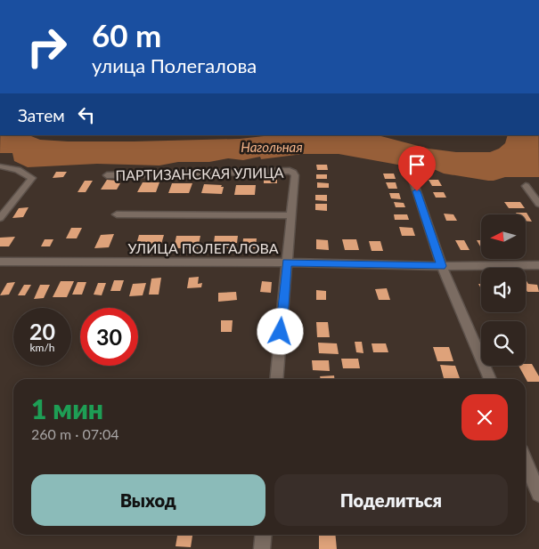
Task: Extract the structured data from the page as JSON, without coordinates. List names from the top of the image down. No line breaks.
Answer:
{"streets":{"street":["ПАРТИЗАНСКАЯ УЛИЦА","УЛИЦА ПОЛЕГАЛОВА"]},"crossings":[["ПАРТИЗАНСКАЯ УЛИЦА","УЛИЦА ПОЛЕГАЛОВА"]],"water":["Нагольная"],"north":"left","page":{"turn":["60 m","улица Полегалова"],"then":"Затем","speed":"20 km/h","limit":"30","heading":["1 мин","260 m · 07:04"],"buttons":["Выход","Поделиться"]}}
